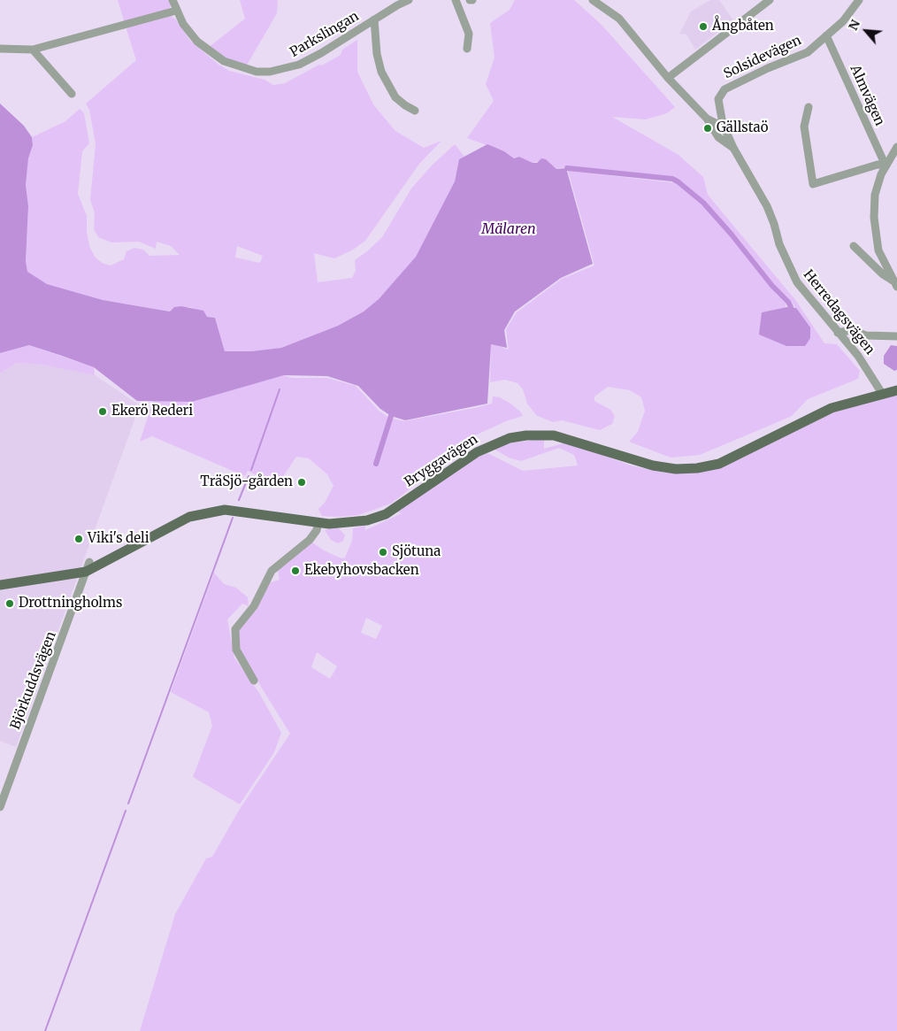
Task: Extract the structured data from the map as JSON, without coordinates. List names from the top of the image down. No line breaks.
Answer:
{"streets":{"main road":["Bryggavägen"],"street":["Parkslingan","Solsidevägen","Almvägen","Herredagsvägen","Björkuddsvägen"]},"crossings":[["Solsidevägen","Almvägen"],["Solsidevägen","Herredagsvägen"],["Herredagsvägen","Bryggavägen"],["Bryggavägen","Björkuddsvägen"]],"water":["Mälaren"],"places":["Ångbåten","Gällstaö","Ekerö Rederi","TräSjö-gården","Viki's deli","Sjötuna","Ekebyhovsbacken","Drottningholms"],"north":"top left"}
